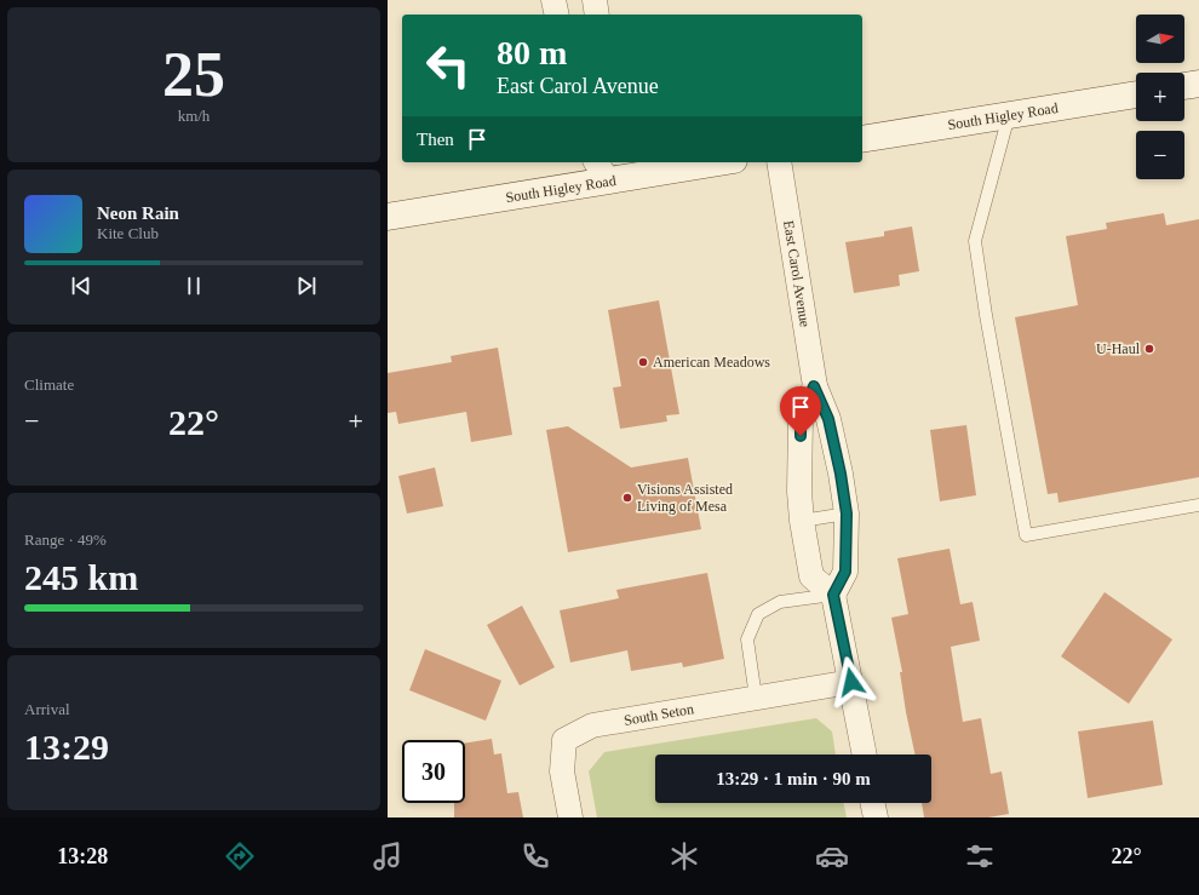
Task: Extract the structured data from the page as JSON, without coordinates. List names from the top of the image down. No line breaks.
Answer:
{"streets":{"main road":["South Higley Road"],"street":["East Carol Avenue","South Seton"]},"places":["U-Haul","American Meadows","Visions Assisted Living of Mesa"],"north":"right","page":{"tile":[["25","km/h"],"Climate",["Range · 49%","245 km"],["Arrival","13:29"]],"map_buttons":["+","−"],"turn":["80 m","East Carol Avenue"],"then":"Then","song":["Neon Rain","Kite Club"],"heat":["−","22°","+"],"limit":"30","trip":"13:29 · 1 min · 90 m","tabs":["13:28","22°"]}}
